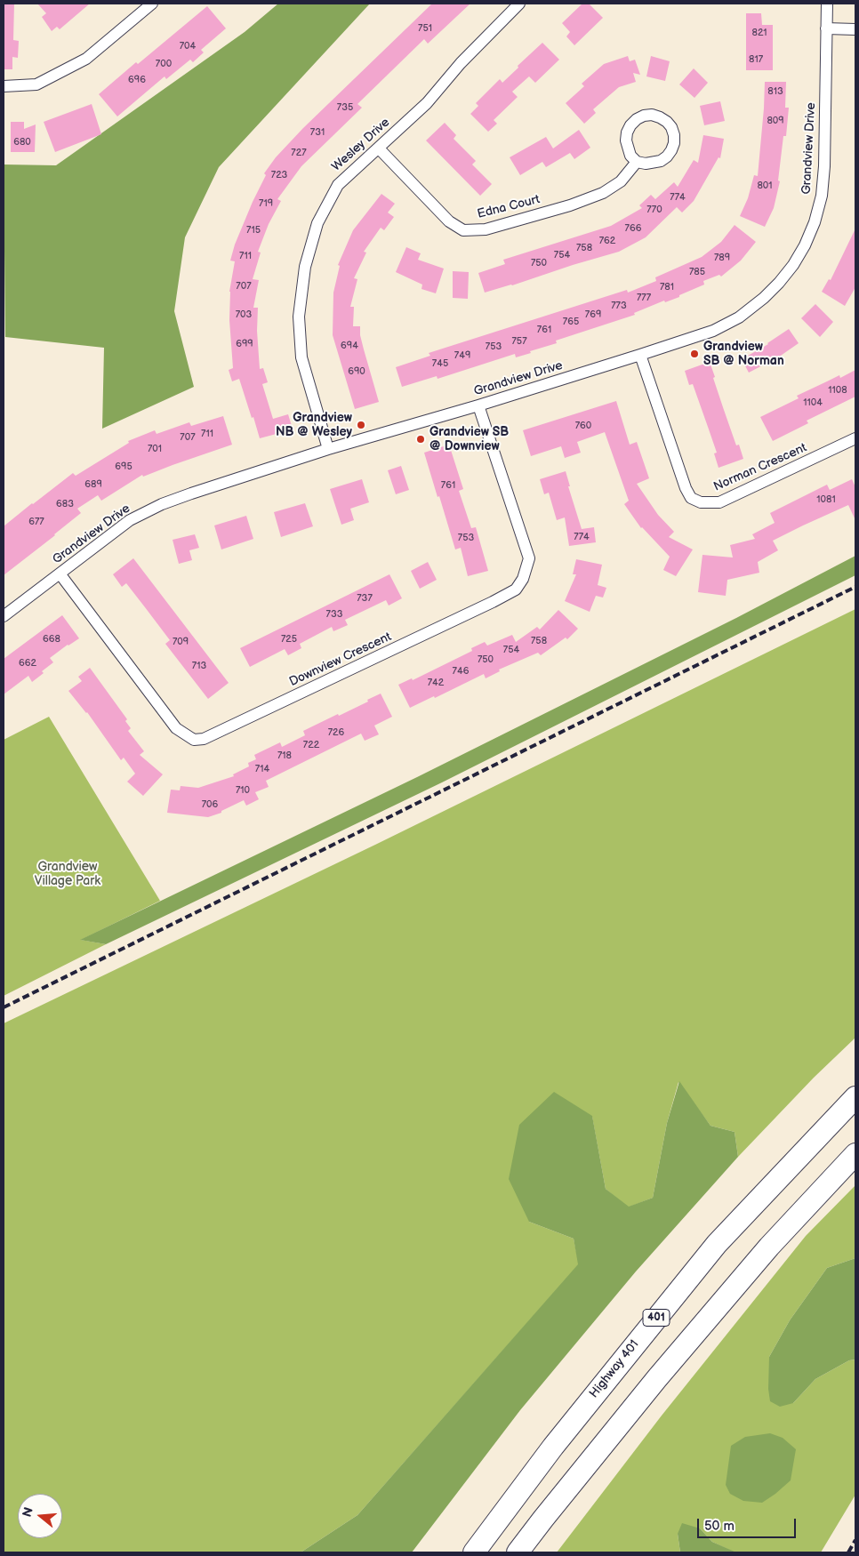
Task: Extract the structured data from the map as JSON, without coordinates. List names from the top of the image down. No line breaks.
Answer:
{"streets":{"highway":["401","Highway 401"],"street":["Wesley Drive","Grandview Drive","Edna Court","Norman Crescent","Downview Crescent"]},"crossings":[["Wesley Drive","Grandview Drive"],["Wesley Drive","Edna Court"],["Grandview Drive","Norman Crescent"],["Grandview Drive","Downview Crescent"]],"parks":["Grandview Village Park"],"places":["Grandview SB @ Norman","Grandview NB @ Wesley","Grandview SB @ Downview"],"house_numbers":["751","821","704","817","700","696","813","735","809","731","680","727","723","801","774","719","770","766","715","762","758","754","711","789","750","785","707","781","777","773","703","769","765","761","757","699","694","753","749","745","690","1108","1104","760","711","707","701","695","689","761","1081","683","677","774","753","737","733","668","725","758","709","754","750","662","713","746","742","726","722","718","714","710","706"],"scale_bar":"50 m","north":"left"}
